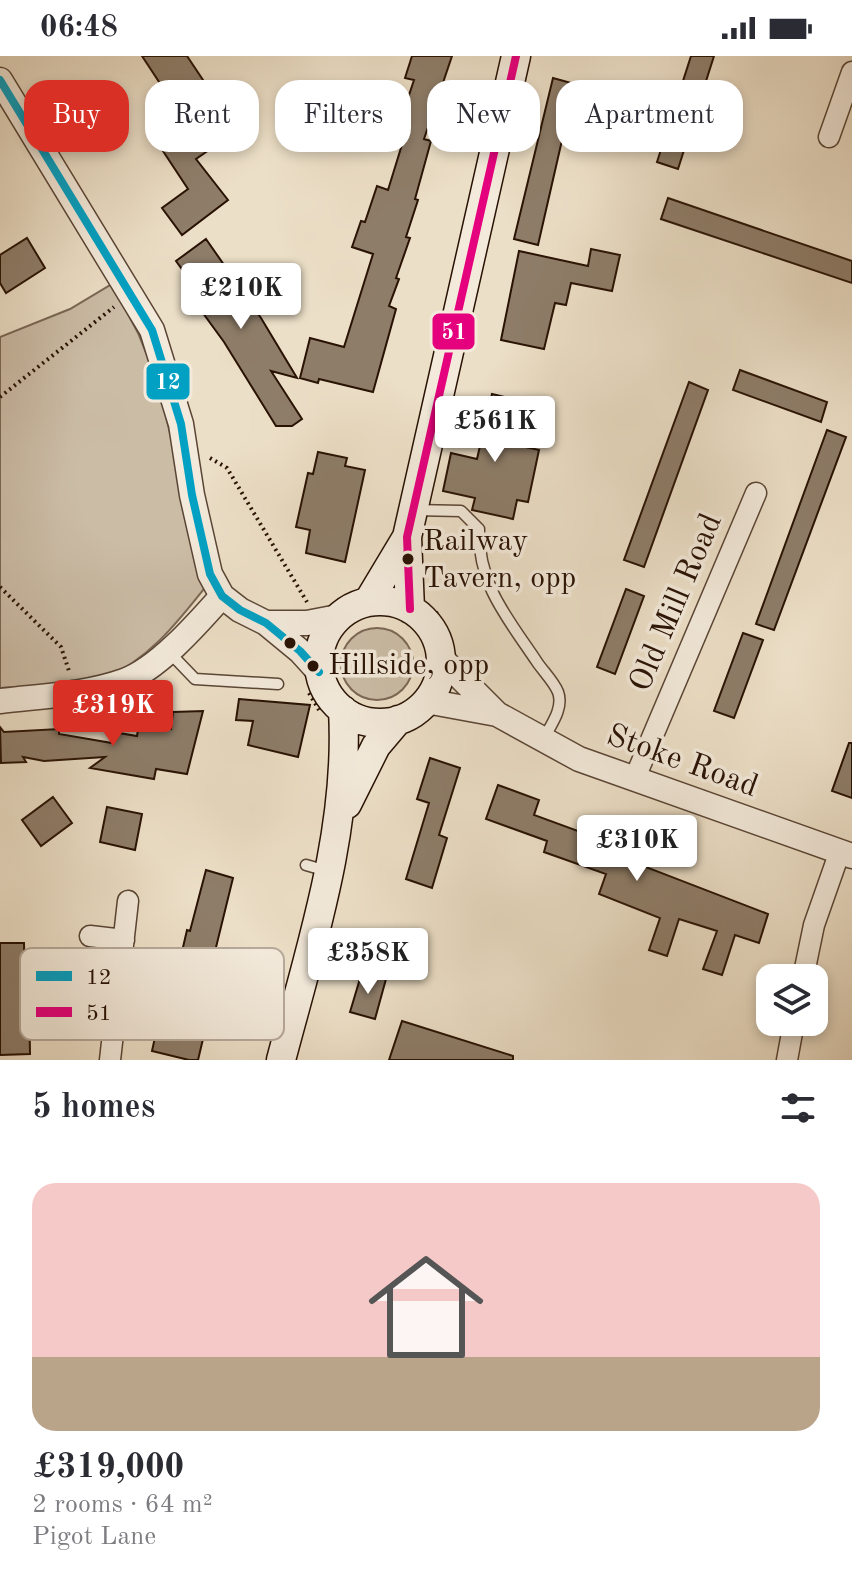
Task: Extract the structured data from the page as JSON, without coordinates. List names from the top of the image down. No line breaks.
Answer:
{"streets":{"street":["Old Mill Road","Stoke Road"]},"crossings":[["Old Mill Road","Stoke Road"]],"places":["Railway Tavern, opp","Hillside, opp"],"lines":["transit line 51","transit line 12"],"legend":["12","51"],"page":{"status":"06:48","chip":["Buy","Rent","Filters","New","Apartment"],"price":["£210K","£561K","£319K","£310K","£358K"],"heading":"5 homes","list":[{"name":"£319,000","note":"2 rooms · 64 m² · Pigot Lane"}]}}
